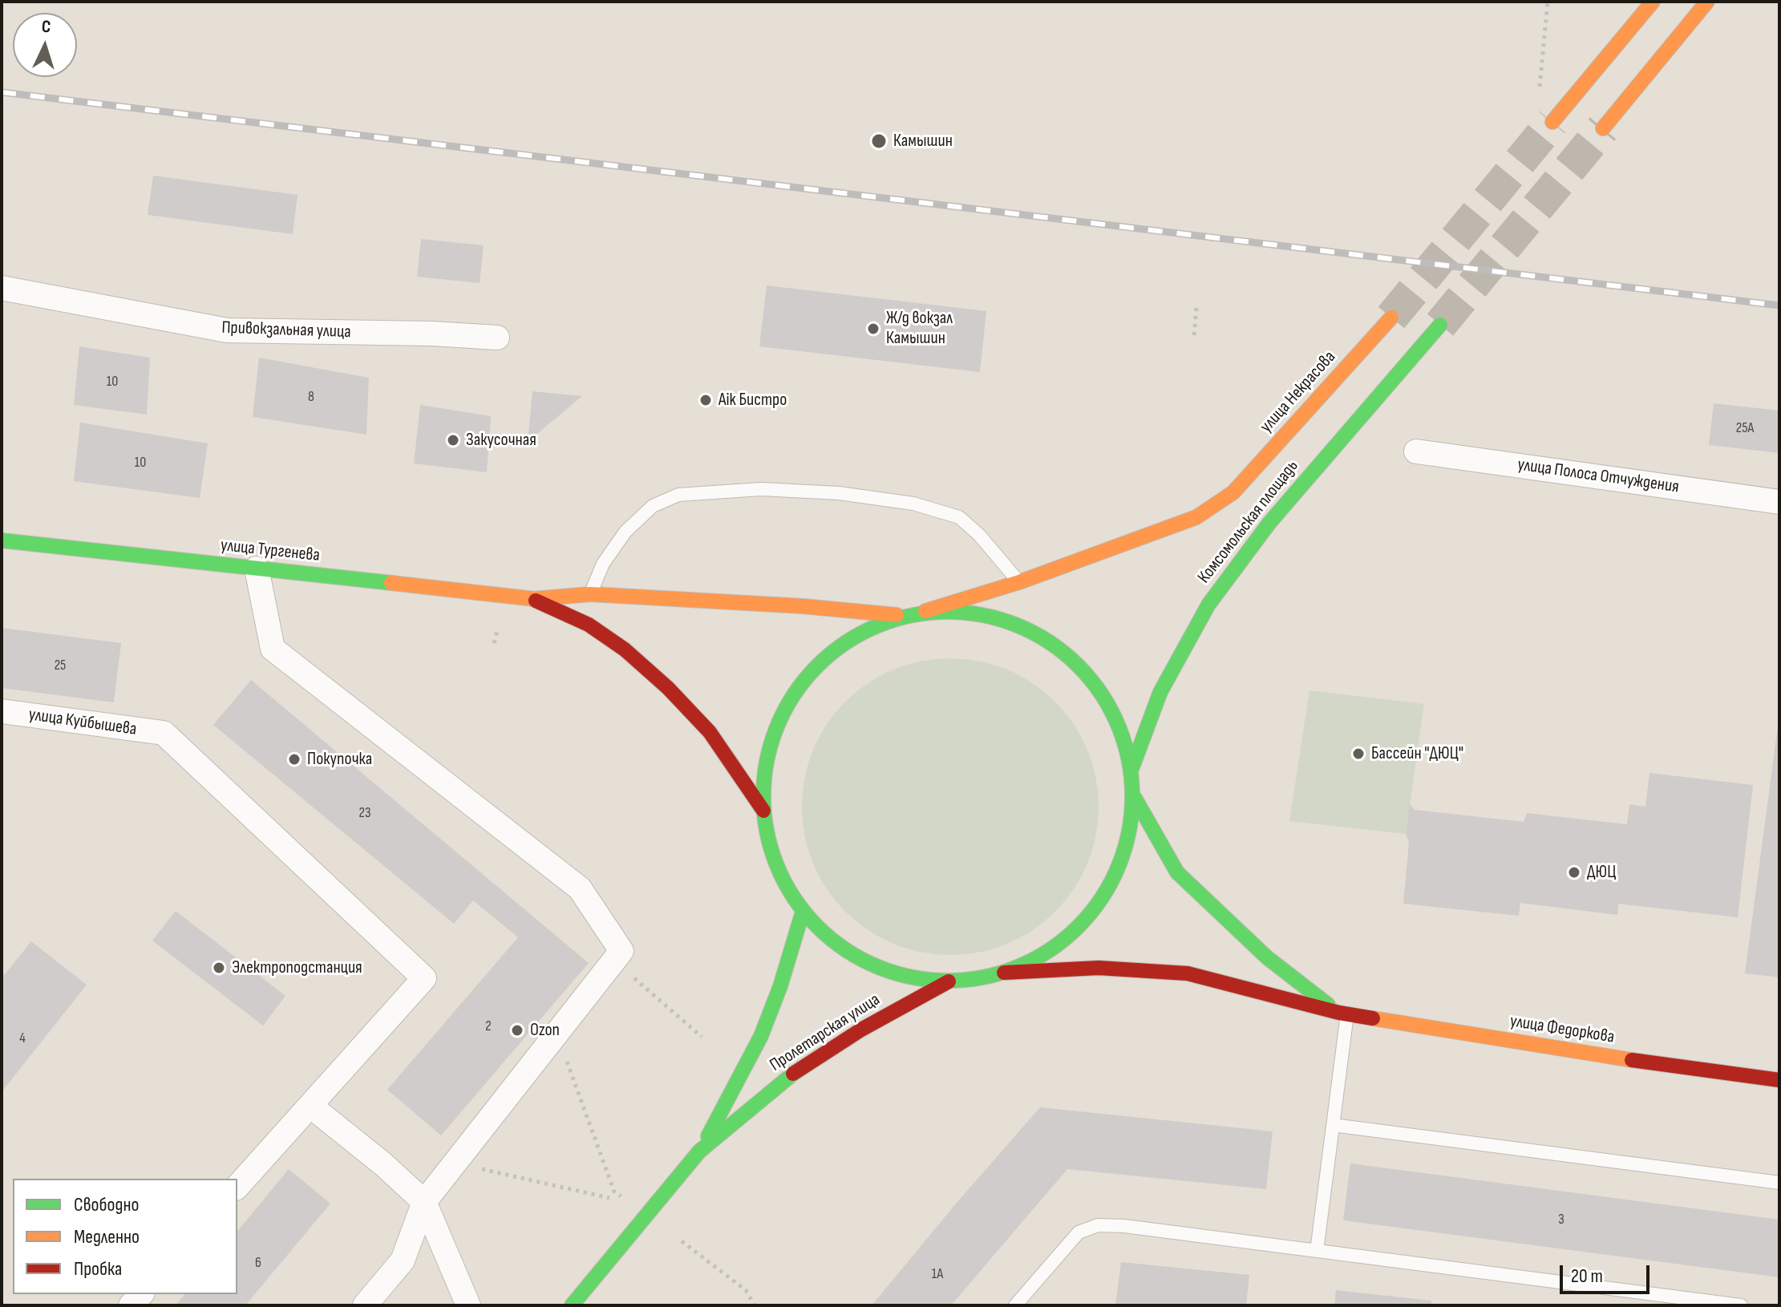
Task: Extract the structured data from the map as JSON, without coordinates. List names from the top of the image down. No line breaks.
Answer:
{"streets":{"main road":["улица Некрасова","Комсомольская площадь","улица Тургенева","улица Федоркова","Пролетарская улица"],"street":["Привокзальная улица","улица Полоса Отчуждения","улица Куйбышева"]},"crossings":[["улица Некрасова","Комсомольская площадь"],["Комсомольская площадь","улица Федоркова"],["Комсомольская площадь","Пролетарская улица"]],"places":["Камышин","Ж/д вокзал Камышин","Aik Бистро","Закусочная","Бассейн \"ДЮЦ\"","Покупочка","ДЮЦ","Электроподстанция","Ozon"],"house_numbers":["10","8","25А","10","25","23","2","4","3","6","1А"],"legend":["Свободно","Медленно","Пробка"],"scale_bar":"20 m","north":"top"}
